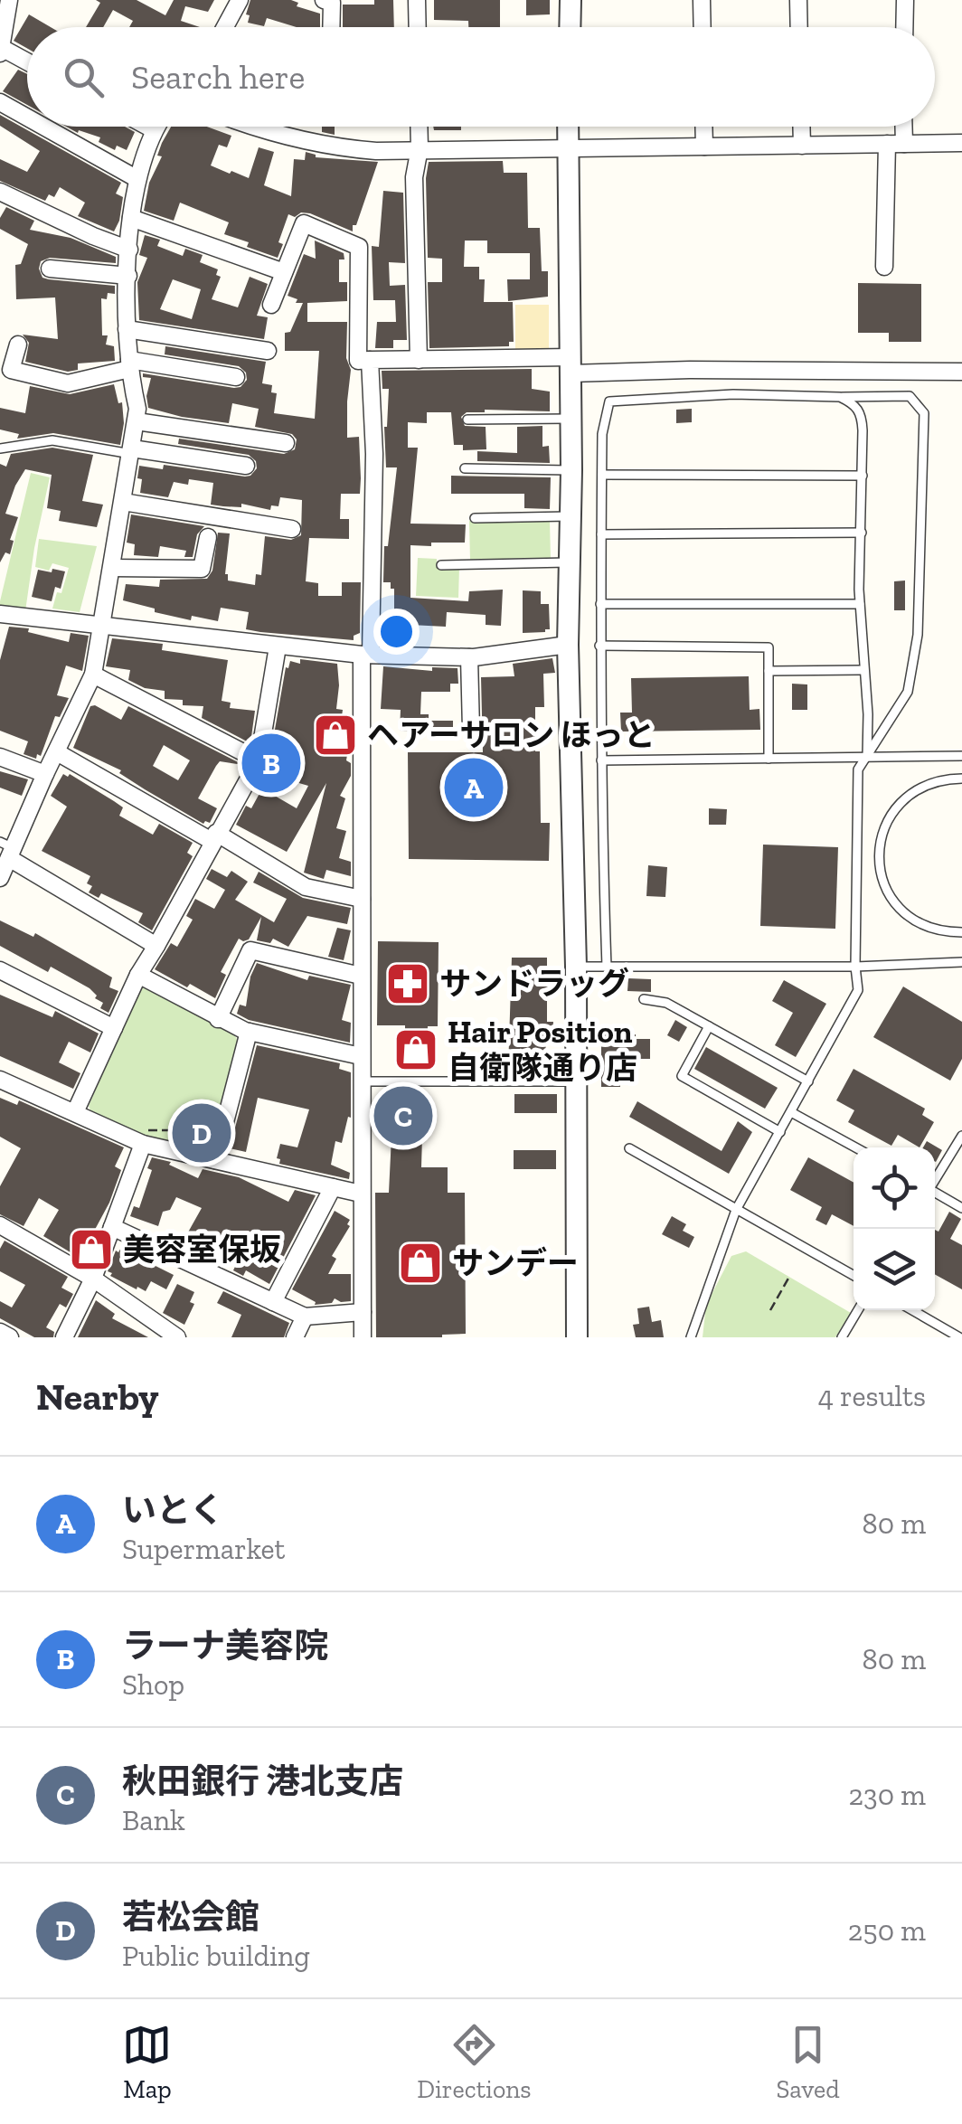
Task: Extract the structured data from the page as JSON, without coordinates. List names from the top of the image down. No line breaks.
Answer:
{"places":{"shop":["ヘアーサロン ほっと","Hair Position 自衛隊通り店","美容室保坂","サンデー"],"pharmacy":["サンドラッグ"]},"page":{"search":"Search here","pins":["B","A","C","D"],"heading":["Nearby","4 results"],"list":[{"mark":"A","name":"いとく","note":"Supermarket","value":"80 m"},{"mark":"B","name":"ラーナ美容院","note":"Shop","value":"80 m"},{"mark":"C","name":"秋田銀行 港北支店","note":"Bank","value":"230 m"},{"mark":"D","name":"若松会館","note":"Public building","value":"250 m"}],"nav":["Map","Directions","Saved"]}}
